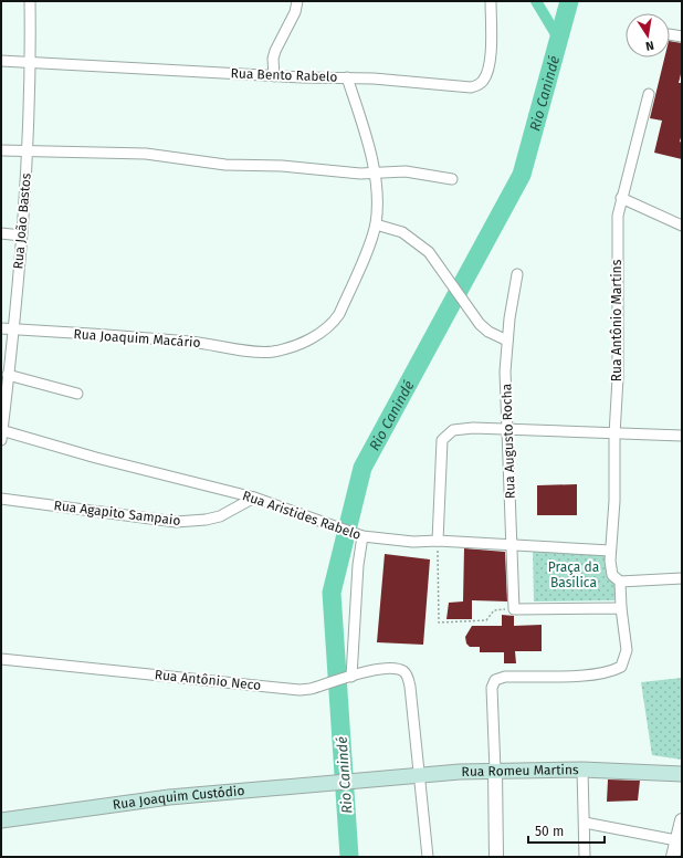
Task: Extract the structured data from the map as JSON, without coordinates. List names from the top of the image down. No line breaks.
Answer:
{"streets":{"main road":["Rua Romeu Martins","Rua Joaquim Custódio"],"street":["Rua Bento Rabelo","Rua João Bastos","Rua Antônio Martins","Rua Joaquim Macário","Rua Augusto Rocha","Rua Agapito Sampaio","Rua Aristides Rabelo","Rua Antônio Neco"]},"crossings":[["Rua Bento Rabelo","Rua João Bastos"],["Rua João Bastos","Rua Joaquim Macário"],["Rua João Bastos","Rua Aristides Rabelo"],["Rua Antônio Martins","Rua Aristides Rabelo"],["Rua Augusto Rocha","Rua Aristides Rabelo"],["Rua Agapito Sampaio","Rua Aristides Rabelo"],["Rua Antônio Neco","Rua Romeu Martins"],["Rua Romeu Martins","Rua Joaquim Custódio"]],"water":["Rio Canindé"],"parks":["Praça da Basílica"],"scale_bar":"50 m","north":"bottom"}
